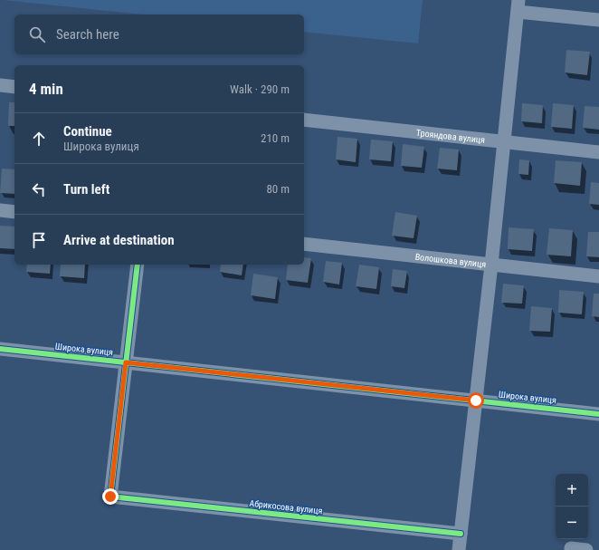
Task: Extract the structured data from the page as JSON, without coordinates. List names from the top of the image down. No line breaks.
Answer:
{"streets":{"street":["Трояндова вулиця","Волошкова вулиця","Широка вулиця","Абрикосова вулиця"]},"crossings":[["Широка вулиця","Абрикосова вулиця"]],"page":{"search":"Search here","heading":["4 min","Walk · 290 m"],"list":[["Continue","Широка вулиця","210 m"],["Turn left","80 m"],"Arrive at destination"],"map_buttons":["+","−"]}}
